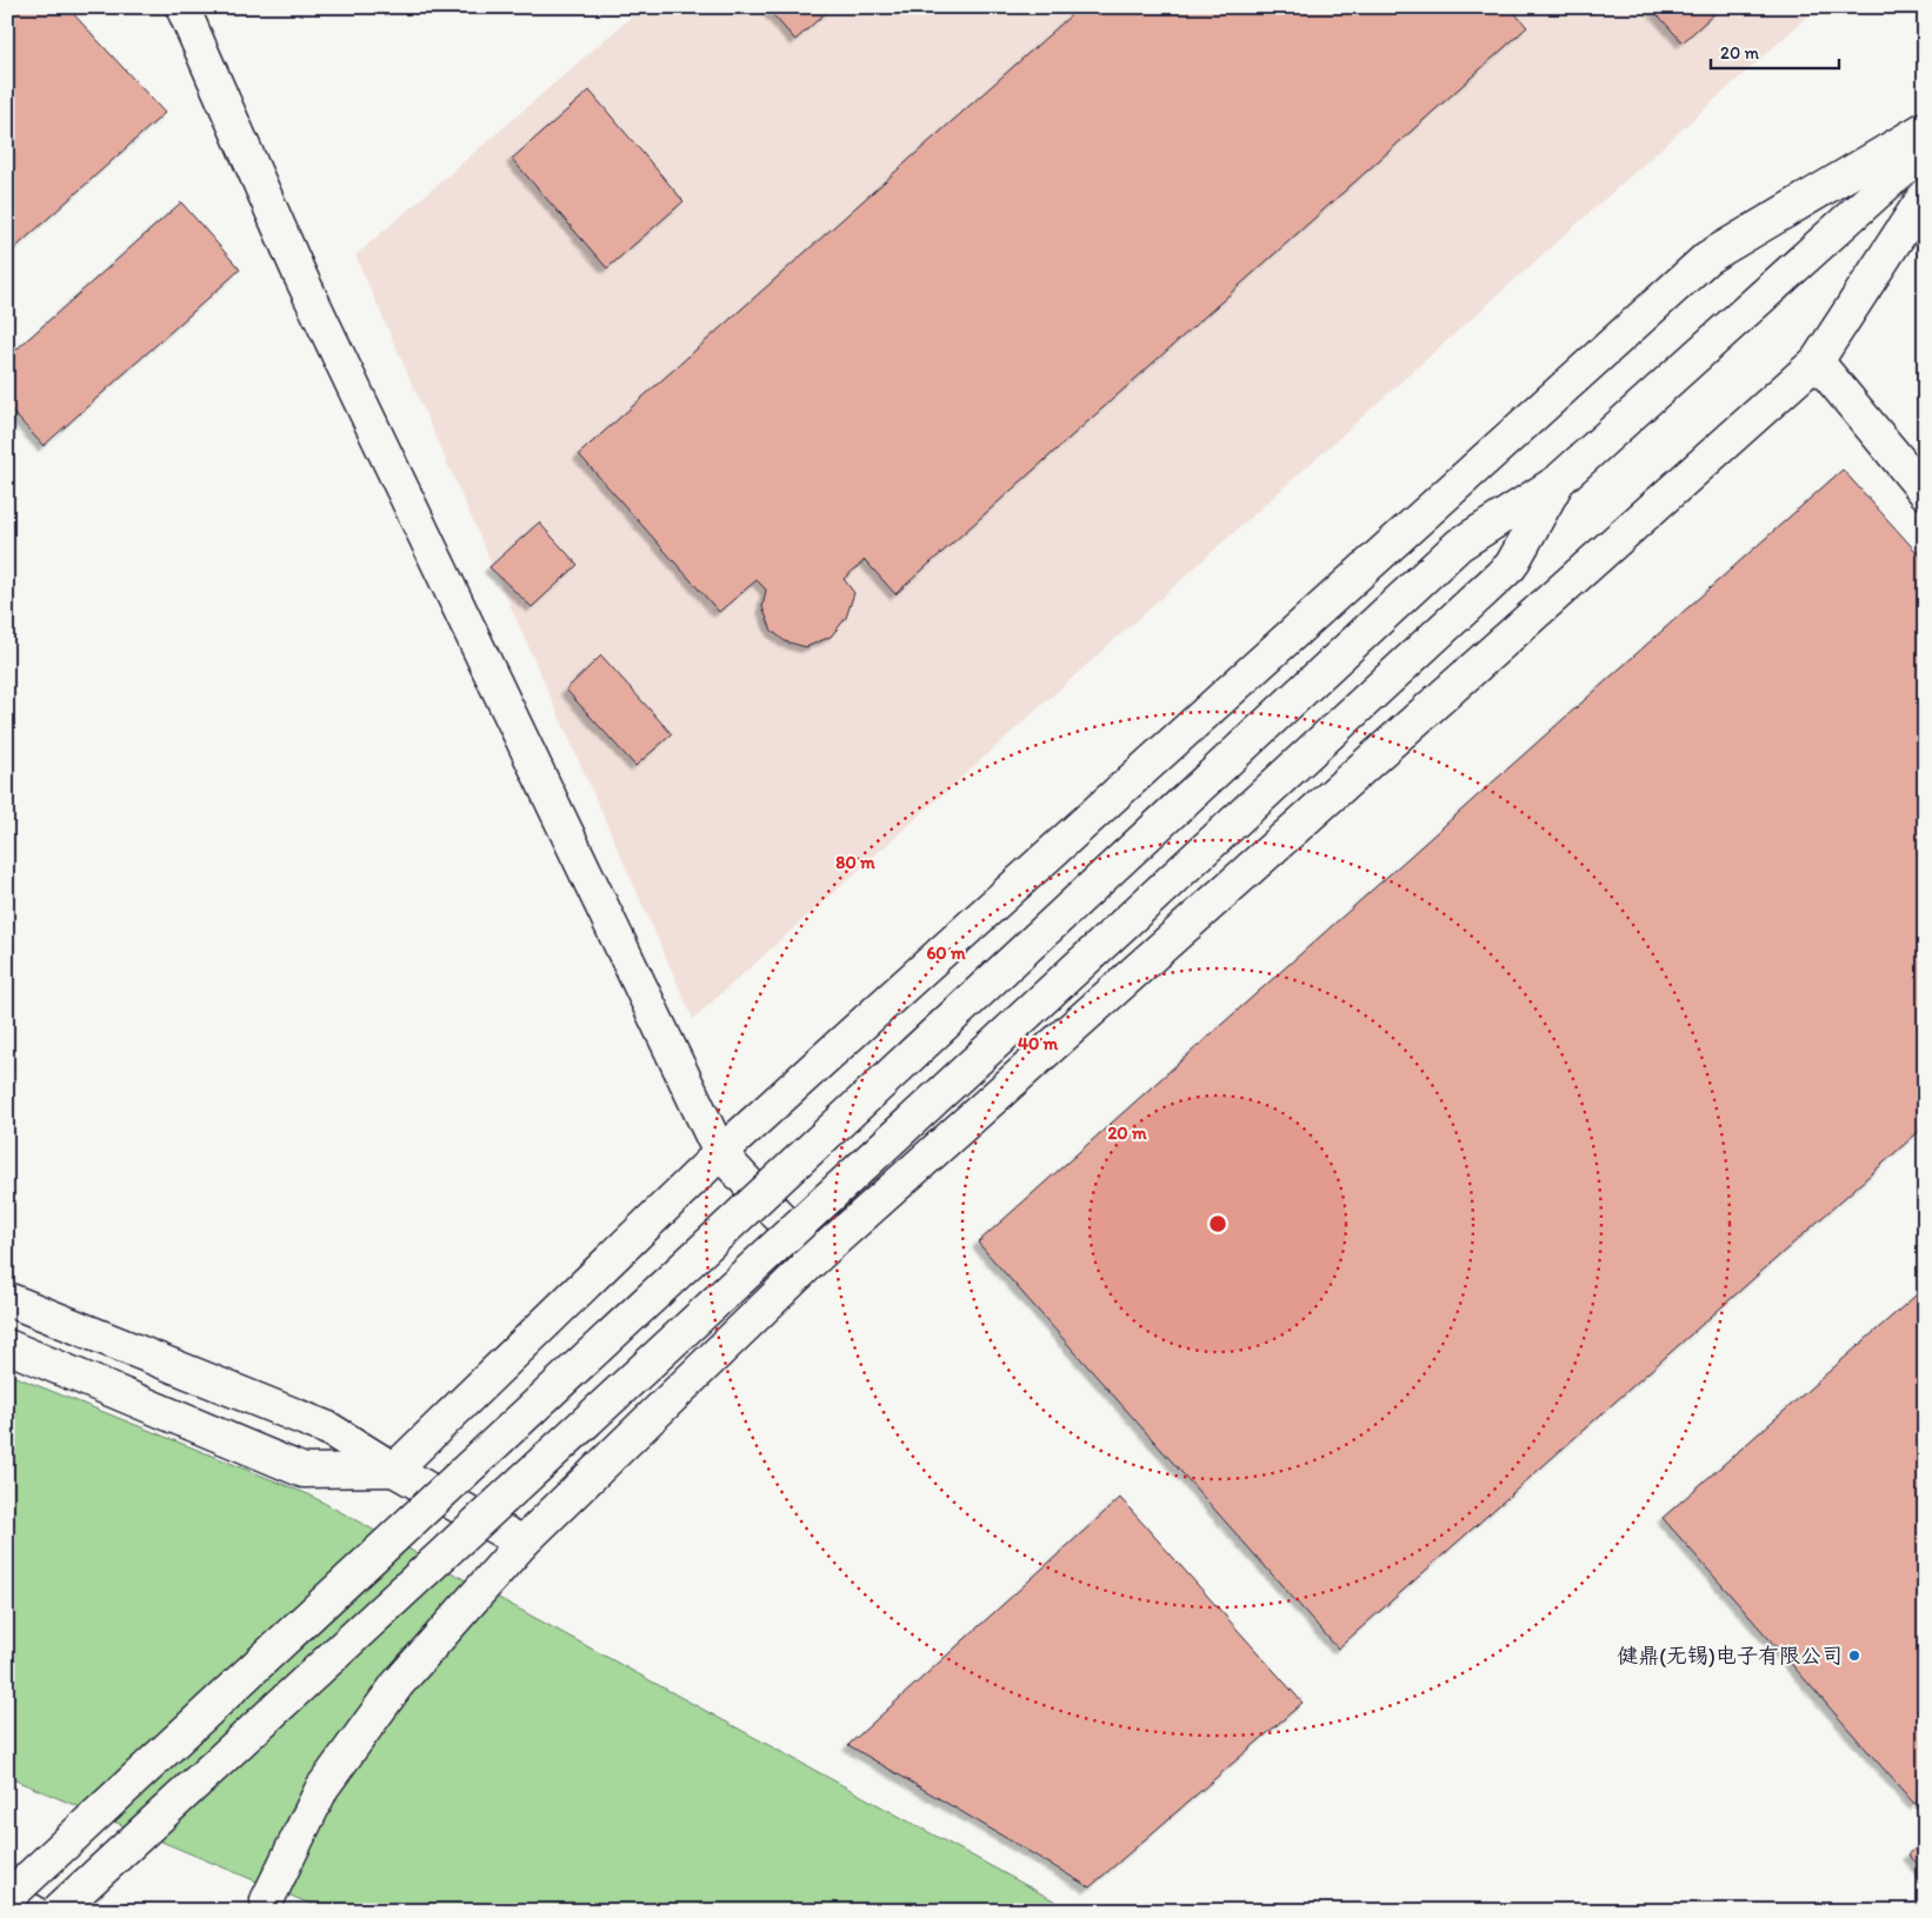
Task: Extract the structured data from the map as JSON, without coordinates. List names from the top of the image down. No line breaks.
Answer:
{"places":["健鼎(无锡)电子有限公司"],"scale_bar":"20 m","rings":["80 m","60 m","40 m","20 m"]}
